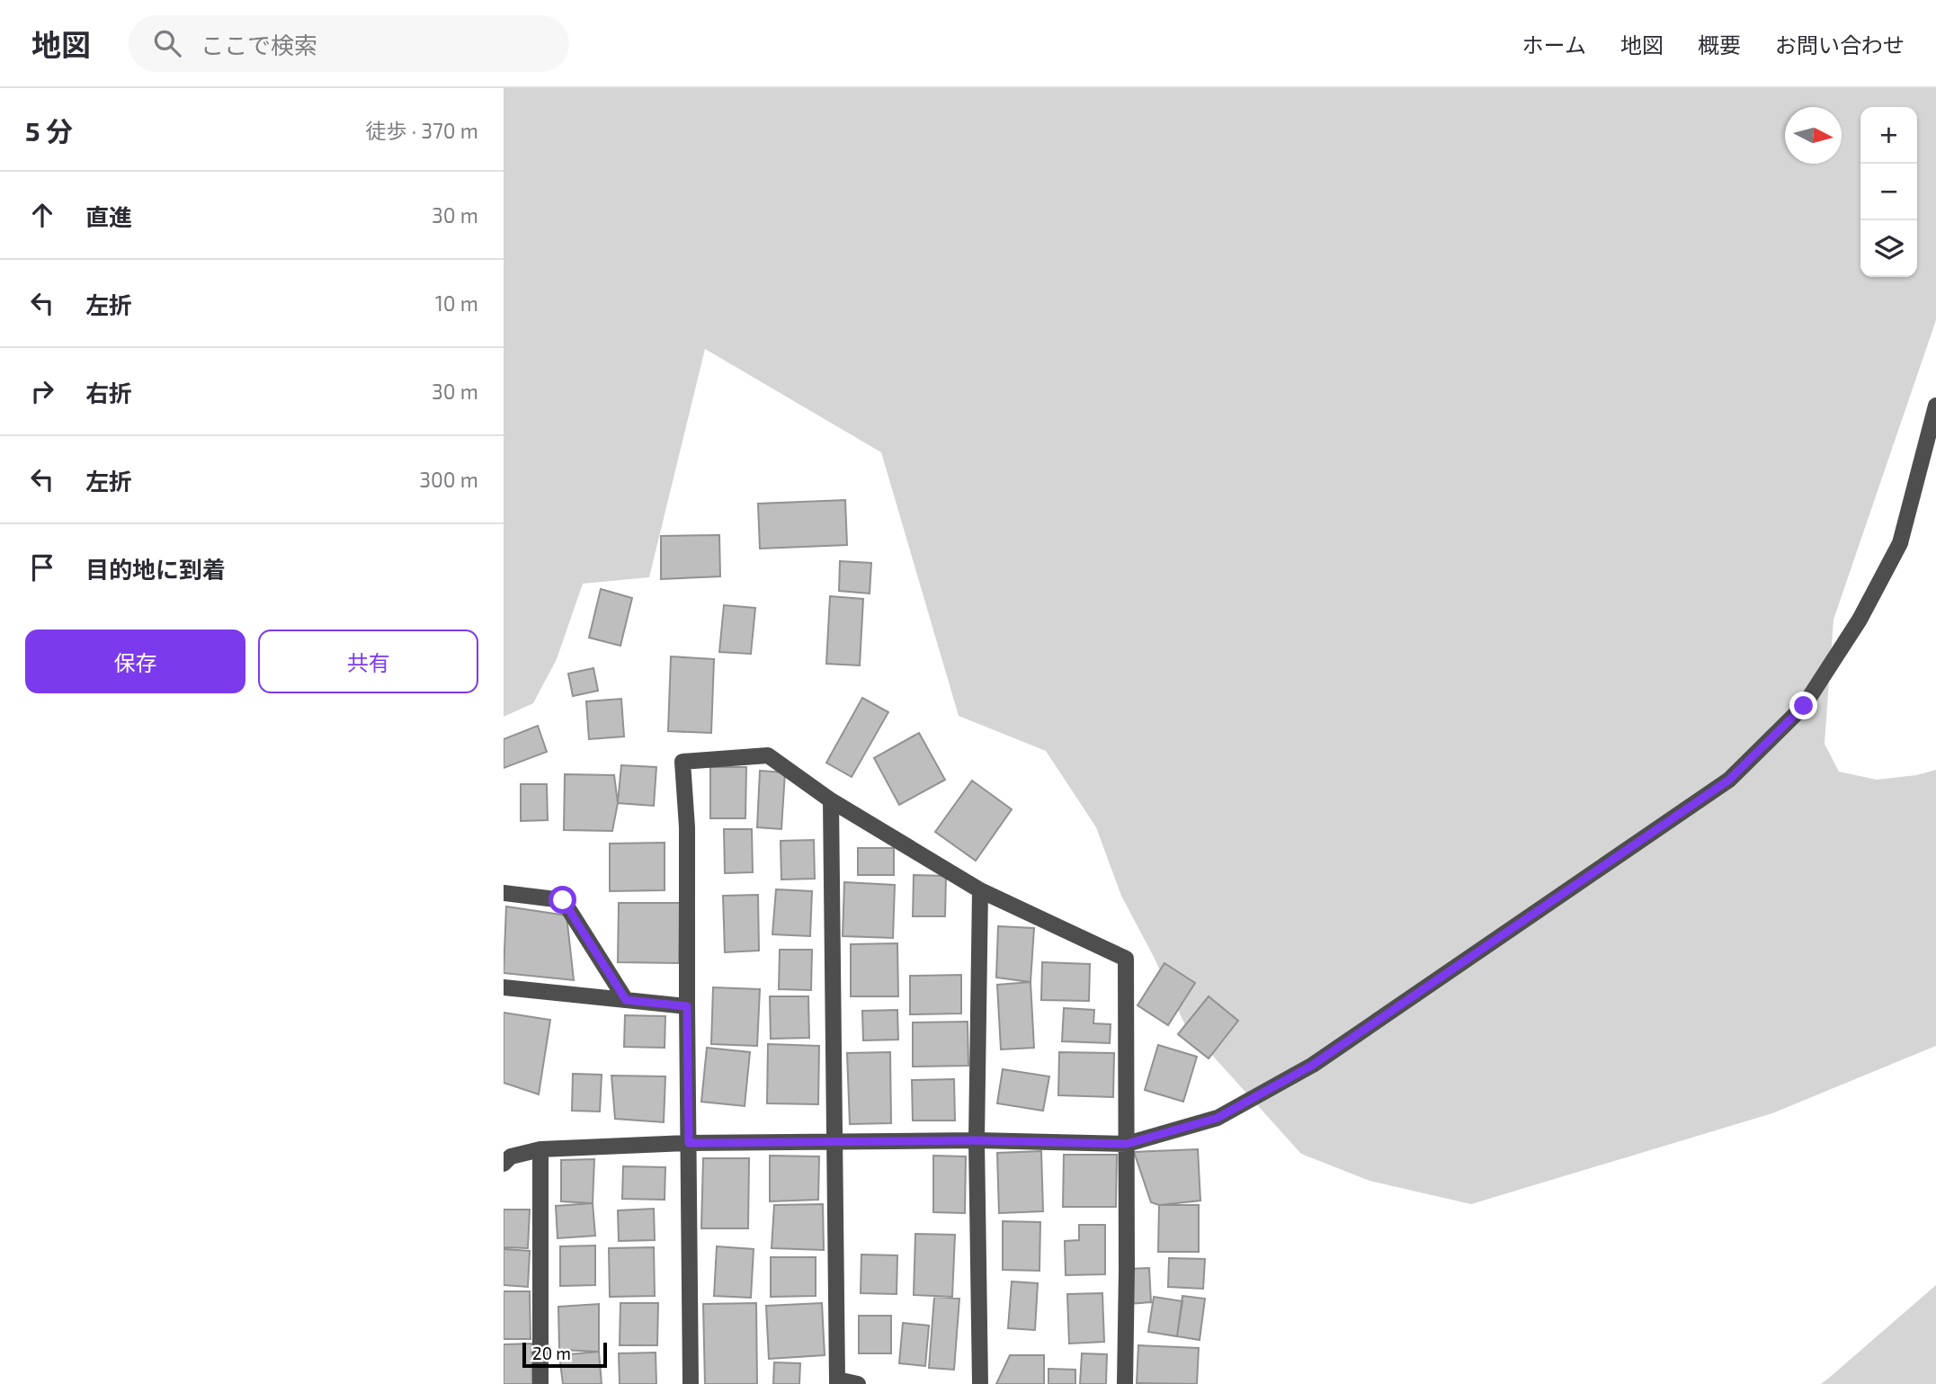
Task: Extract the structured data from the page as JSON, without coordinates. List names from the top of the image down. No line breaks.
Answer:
{"scale_bar":"20 m","north":"right","page":{"header":"地図","search":"ここで検索","nav":["ホーム","地図","概要","お問い合わせ"],"heading":["5 分","徒歩 · 370 m"],"map_buttons":["+","−"],"list":[["直進","30 m"],["左折","10 m"],["右折","30 m"],["左折","300 m"],"目的地に到着"],"buttons":["保存","共有"],"scale":"20 m"}}
